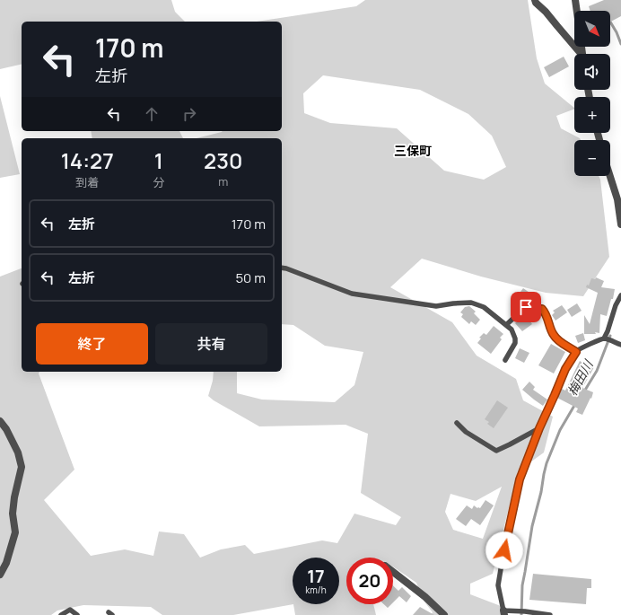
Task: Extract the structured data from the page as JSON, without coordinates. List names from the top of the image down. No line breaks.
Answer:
{"districts":["三保町"],"water":["梅田川"],"north":"bottom right","page":{"map_buttons":["+","−"],"turn":["170 m","左折"],"eta":["14:27","到着","1","分","230","m"],"list":[{"name":"左折","value":"170 m"},{"name":"左折","value":"50 m"}],"buttons":["終了","共有"],"speed":"17 km/h","limit":"20"}}
